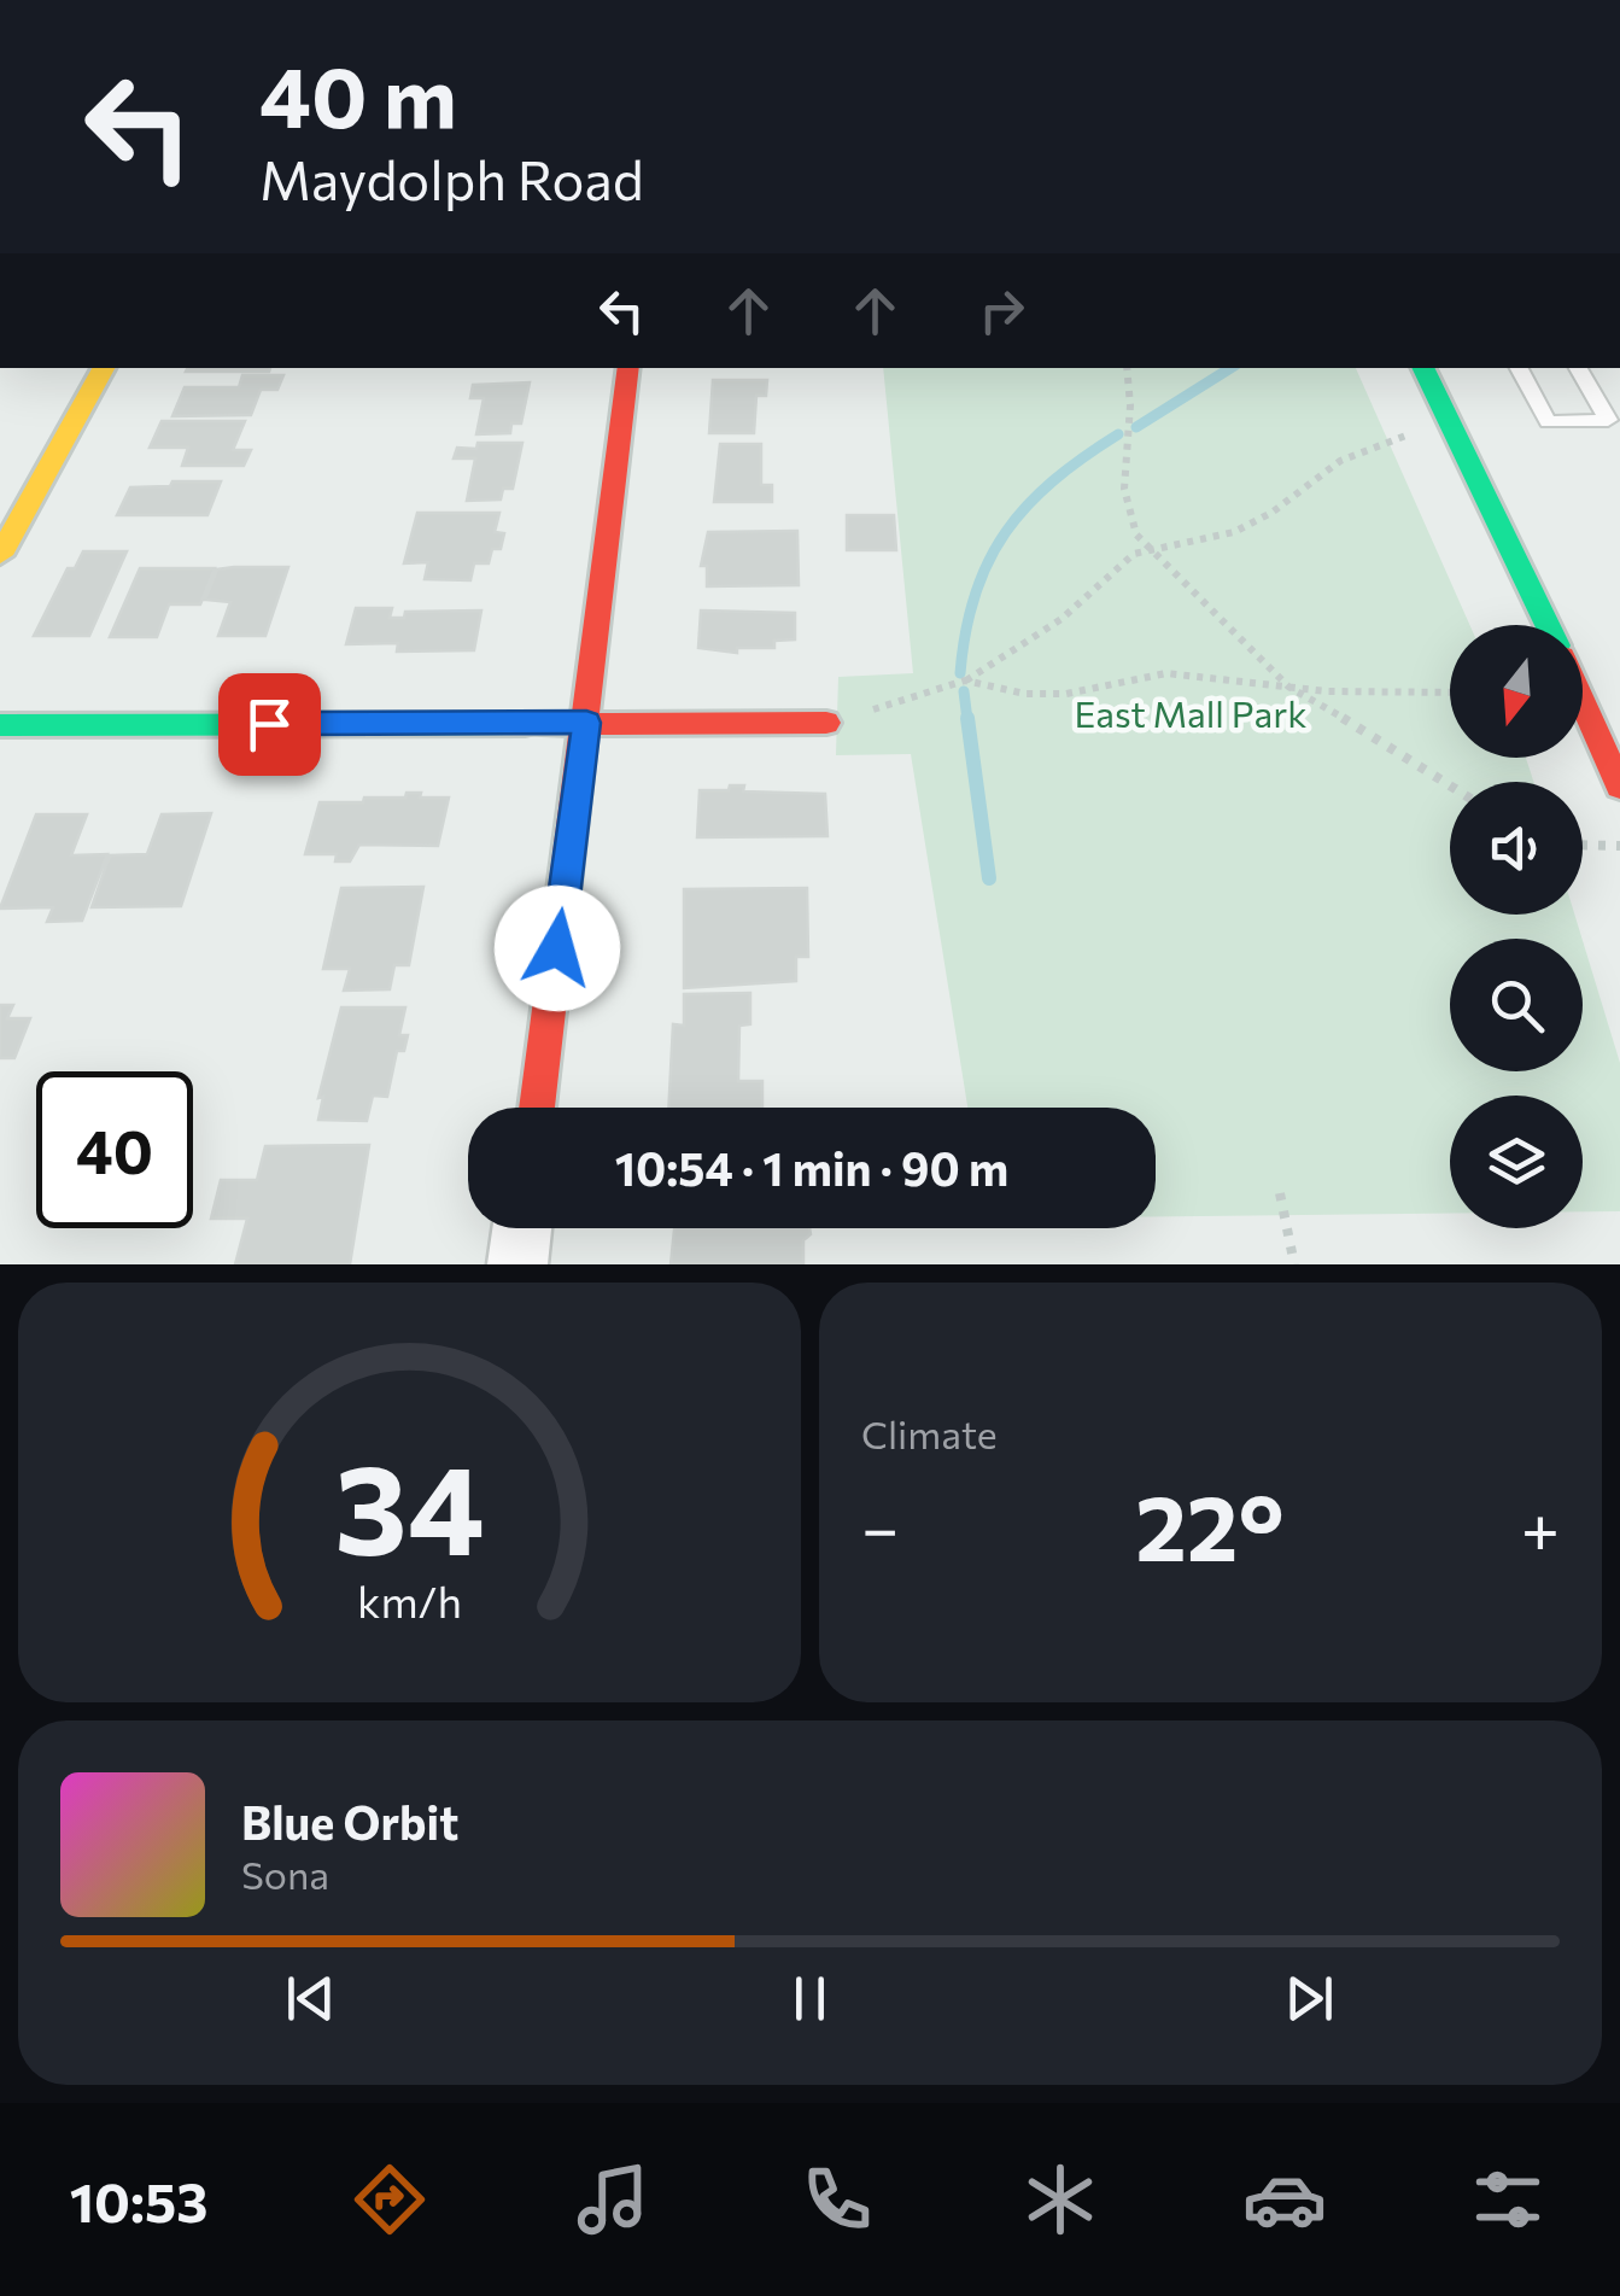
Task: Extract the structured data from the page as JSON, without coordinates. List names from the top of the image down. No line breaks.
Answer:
{"parks":["East Mall Park"],"north":"bottom","page":{"turn":["40 m","Maydolph Road"],"limit":"40","trip":"10:54 · 1 min · 90 m","tile":"Climate","heat":["−","22°","+"],"song":["Blue Orbit","Sona"],"tabs":"10:53","gauge":["34","km/h"]}}
